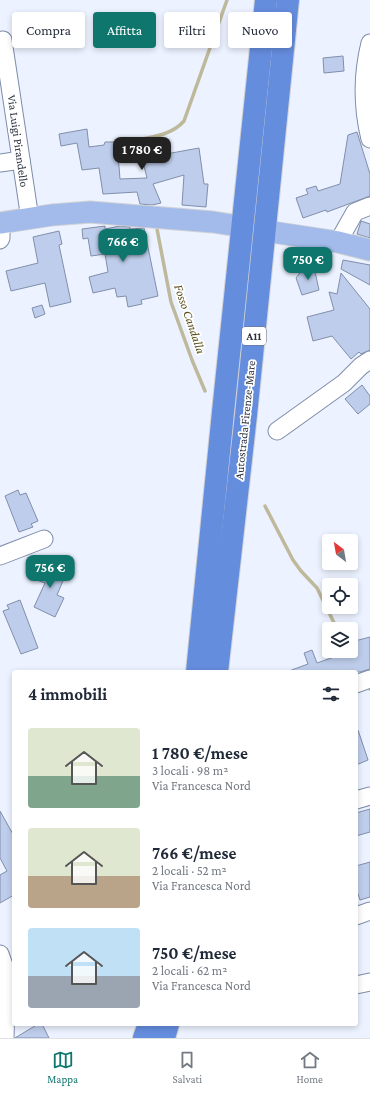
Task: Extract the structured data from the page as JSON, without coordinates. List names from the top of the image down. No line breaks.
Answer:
{"streets":{"highway":["A11","Autostrada Firenze-Mare"],"street":["Via Luigi Pirandello"]},"water":["Fosso Candalla"],"north":"top left","page":{"chip":["Compra","Affitta","Filtri","Nuovo"],"price":["1 780 €","766 €","750 €","756 €"],"heading":"4 immobili","list":[{"name":"1 780 €/mese","note":"3 locali · 98 m² · Via Francesca Nord"},{"name":"766 €/mese","note":"2 locali · 52 m² · Via Francesca Nord"},{"name":"750 €/mese","note":"2 locali · 62 m² · Via Francesca Nord"}],"tabs":["Mappa","Salvati","Home"]}}
